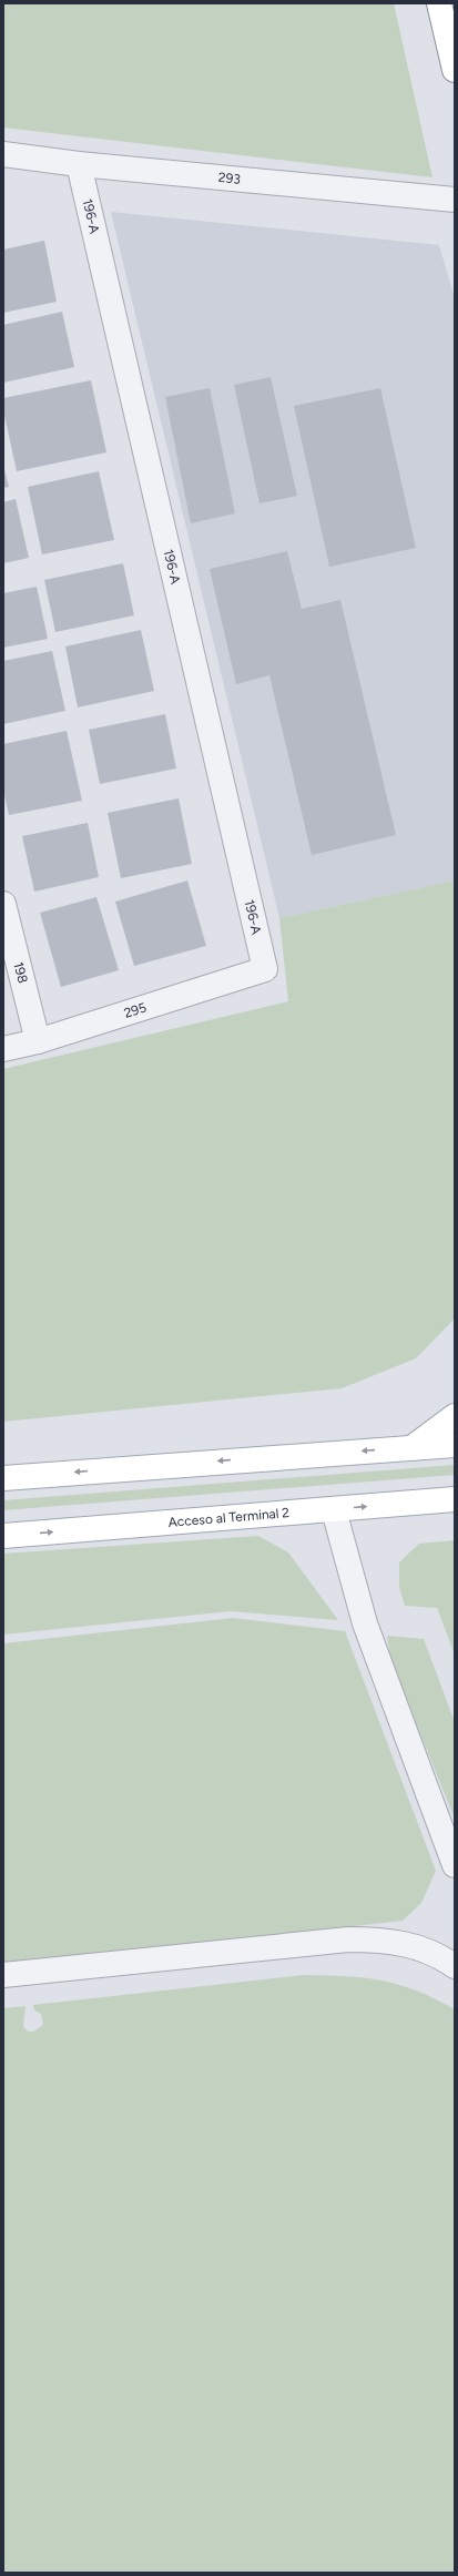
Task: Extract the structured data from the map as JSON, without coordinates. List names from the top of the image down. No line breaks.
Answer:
{"streets":{"main road":["Acceso al Terminal 2"],"street":["293","196-A","198","295"]},"crossings":[["293","196-A"],["196-A","295"],["198","295"]]}
